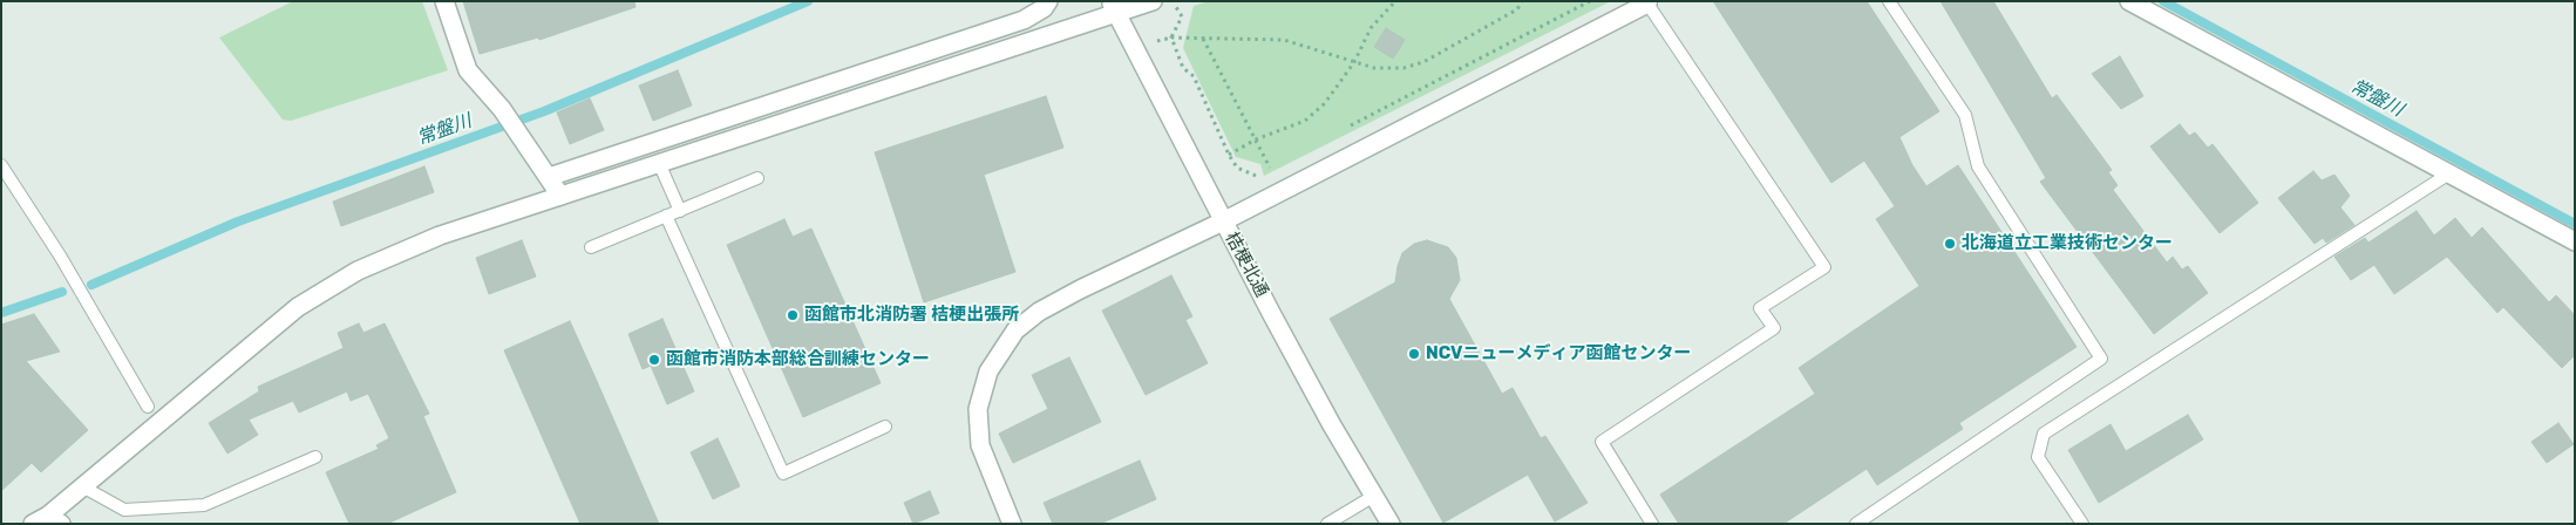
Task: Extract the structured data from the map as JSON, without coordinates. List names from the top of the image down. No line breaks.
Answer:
{"streets":{"street":["桔梗北通"]},"water":["常盤川"],"places":["北海道立工業技術センター","函館市北消防署 桔梗出張所","NCVニューメディア函館センター","函館市消防本部総合訓練センター"]}
